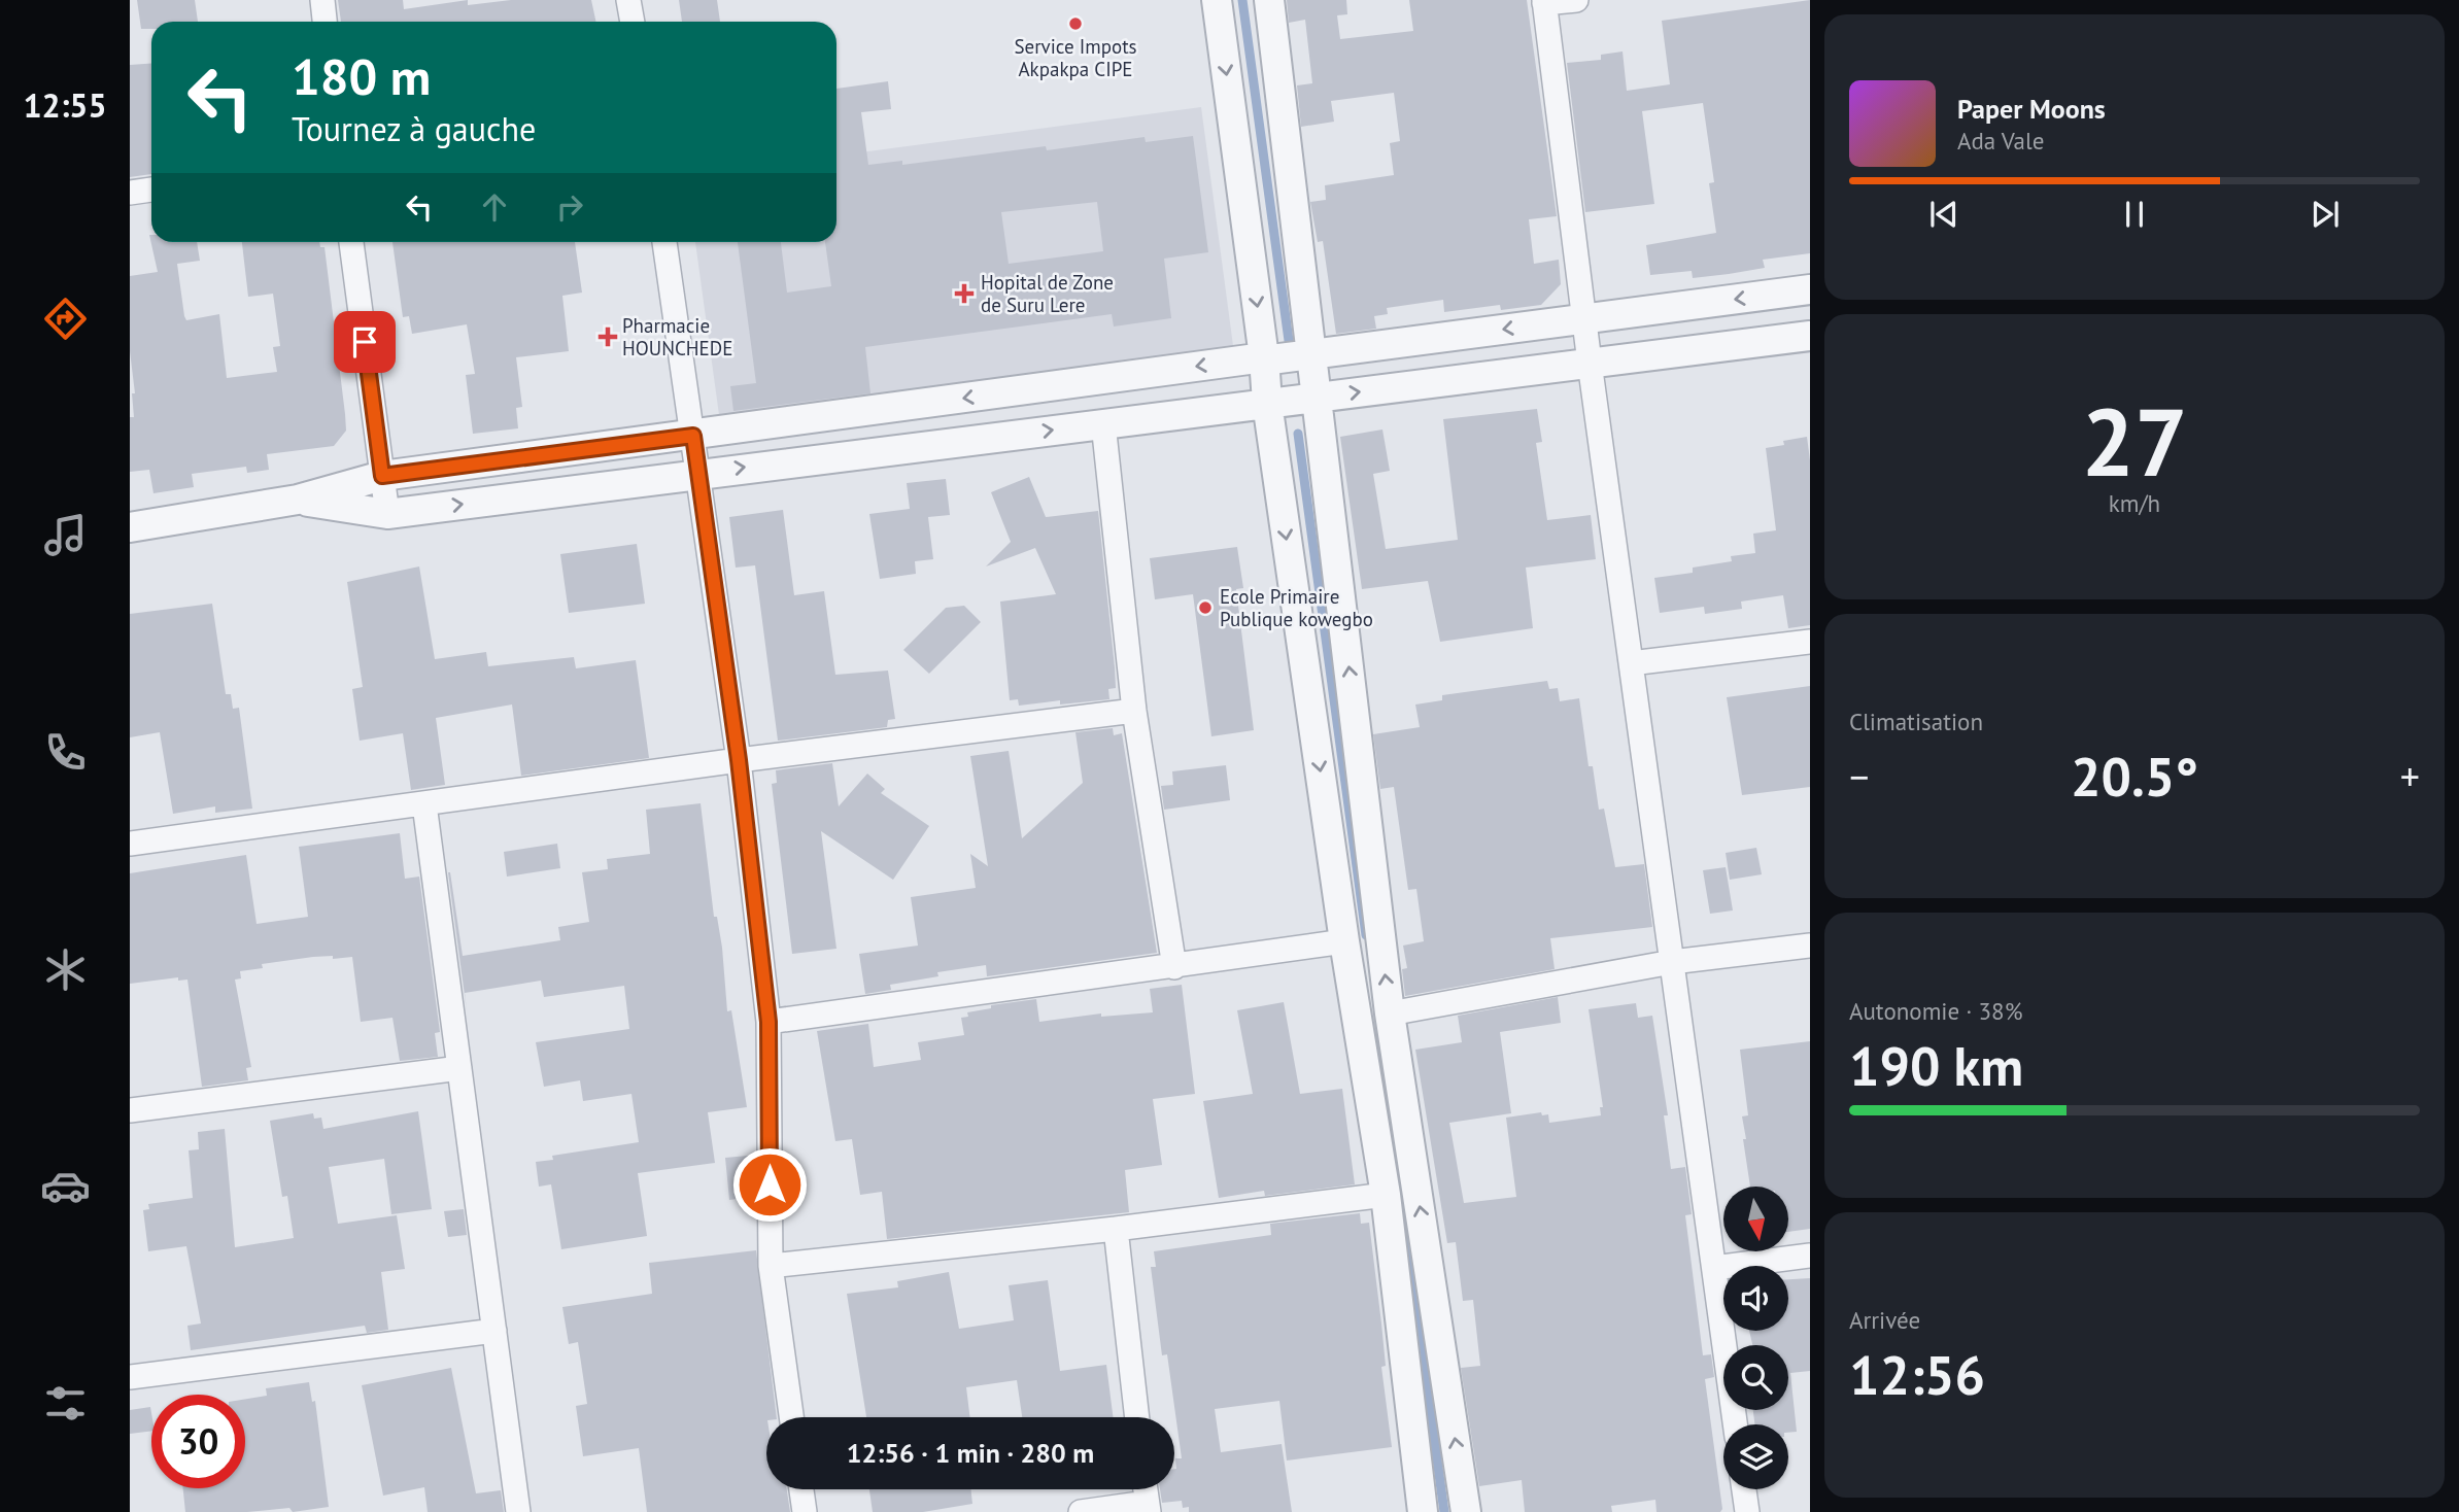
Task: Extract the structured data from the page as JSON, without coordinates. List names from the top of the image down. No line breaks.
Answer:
{"places":{"other":["Service Impots Akpakpa CIPE","Ecole Primaire Publique kowegbo"],"health":["Hopital de Zone de Suru Lere","Pharmacie HOUNCHEDE"]},"north":"bottom","page":{"tabs":"12:55","turn":["180 m","Tournez à gauche"],"song":["Paper Moons","Ada Vale"],"tile":[["27","km/h"],"Climatisation",["Autonomie · 38%","190 km"],["Arrivée","12:56"]],"heat":["−","20.5°","+"],"limit":"30","trip":"12:56 · 1 min · 280 m"}}
